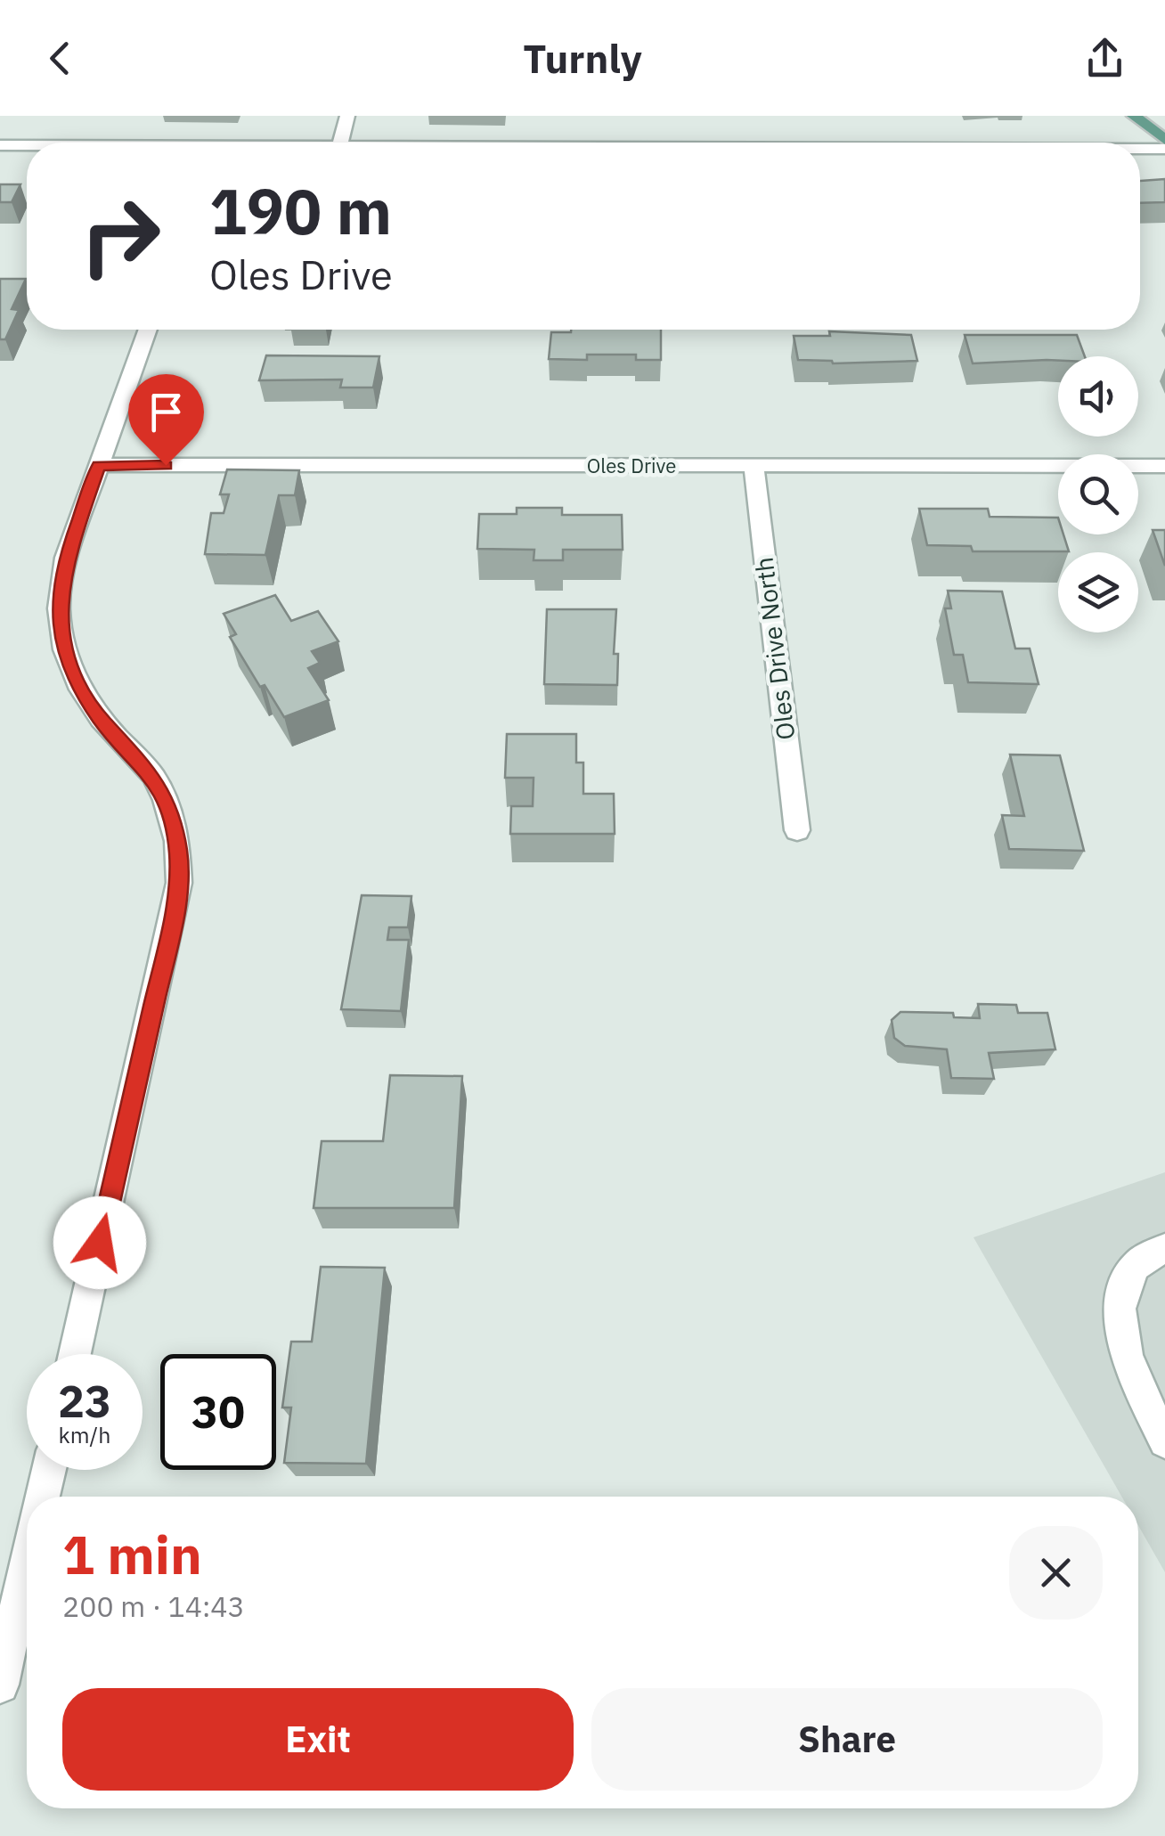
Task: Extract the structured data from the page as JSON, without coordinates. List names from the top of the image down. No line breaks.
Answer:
{"streets":{"street":["Oles Drive","Oles Drive North"]},"crossings":[["Oles Drive","Oles Drive North"]],"page":{"header":"Turnly","turn":["190 m","Oles Drive"],"speed":"23 km/h","limit":"30","heading":["1 min","200 m · 14:43"],"buttons":["Exit","Share"]}}
